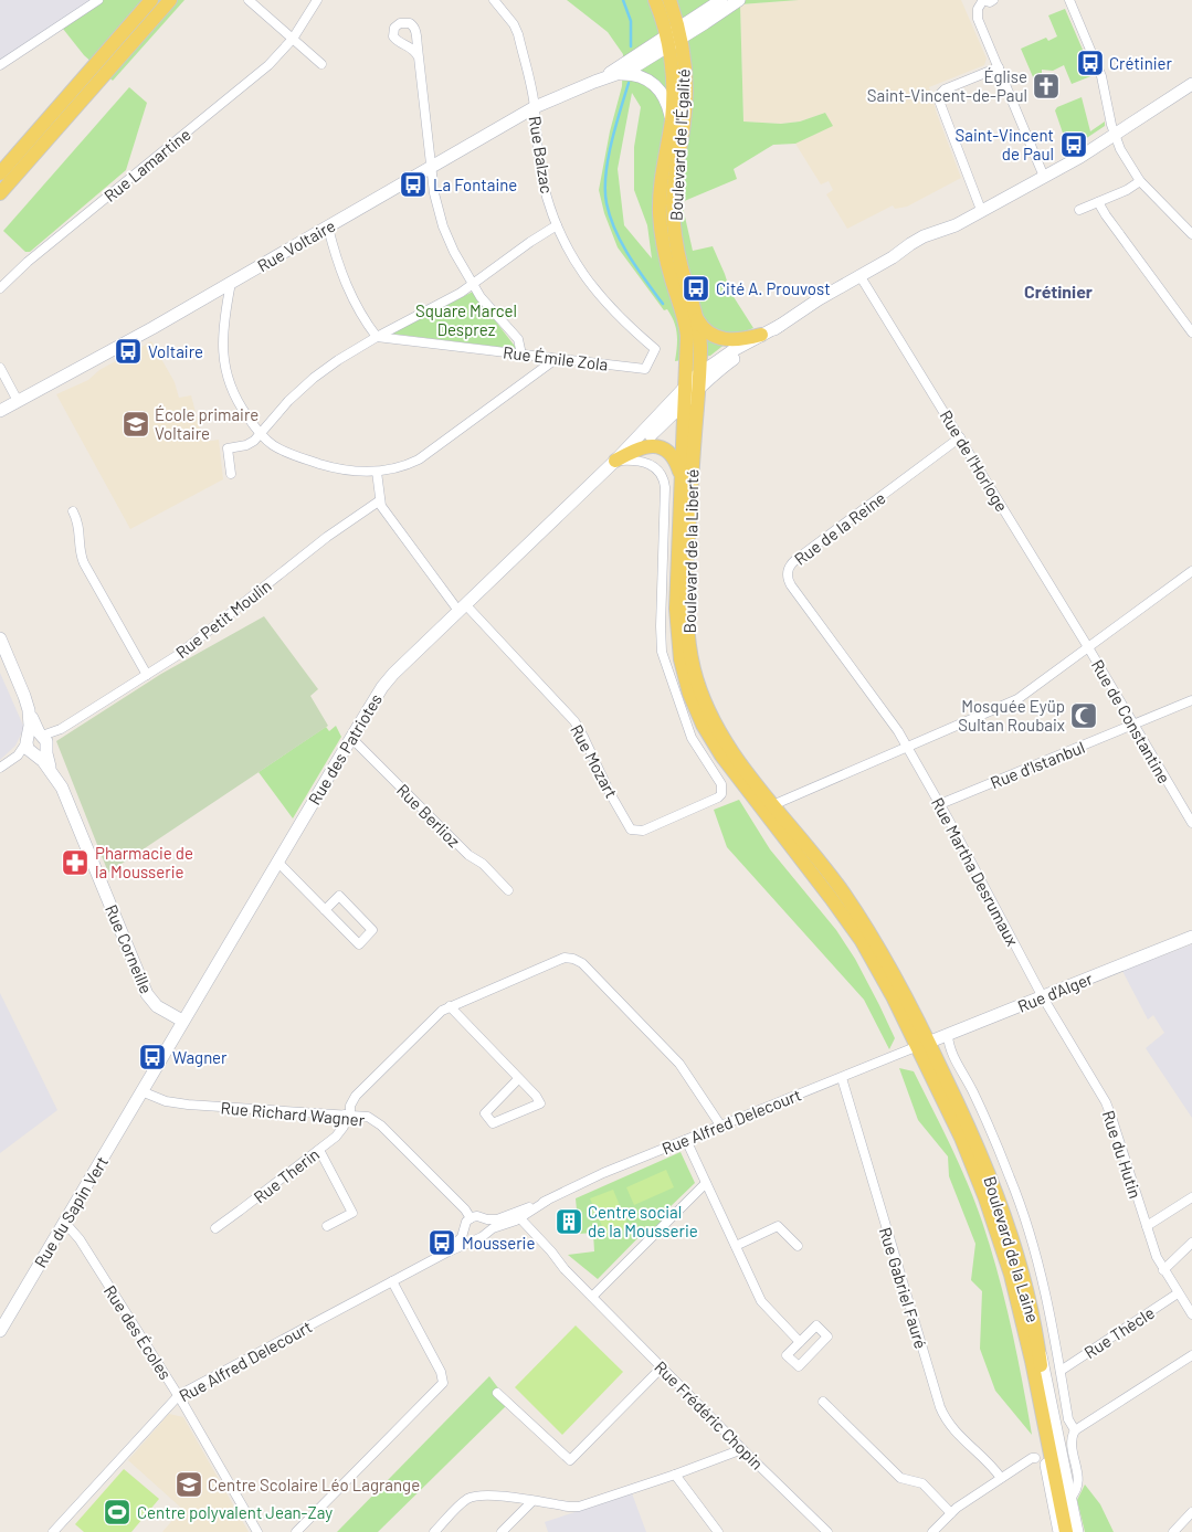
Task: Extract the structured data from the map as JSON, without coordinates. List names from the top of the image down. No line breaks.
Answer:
{"streets":{"main road":["Boulevard de l'Égalité","Boulevard de la Liberté","Boulevard de la Laine"],"street":["Rue Balzac","Rue Lamartine","Rue Voltaire","Rue Émile Zola","Rue de l'Horloge","Rue de la Reine","Rue Petit Moulin","Rue de Constantine","Rue des Patriotes","Rue Mozart","Rue d'Istanbul","Rue Berlioz","Rue Martha Desrumaux","Rue Corneille","Rue d'Alger","Rue Richard Wagner","Rue Alfred Delecourt","Rue du Hutin","Rue Therin","Rue du Sapin Vert","Rue Gabriel Fauré","Rue des Écoles","Rue Thècle","Rue Frédéric Chopin"]},"crossings":[["Boulevard de l'Égalité","Rue Voltaire"],["Boulevard de l'Égalité","Boulevard de la Liberté"],["Boulevard de l'Égalité","Rue des Patriotes"],["Rue Balzac","Rue Voltaire"],["Rue Balzac","Rue Émile Zola"],["Rue de l'Horloge","Rue de la Reine"],["Rue de l'Horloge","Rue de Constantine"],["Rue de l'Horloge","Rue des Patriotes"],["Rue de la Reine","Rue Martha Desrumaux"],["Boulevard de la Liberté","Rue des Patriotes"],["Boulevard de la Liberté","Rue Mozart"],["Boulevard de la Liberté","Boulevard de la Laine"],["Rue Petit Moulin","Rue Corneille"],["Rue de Constantine","Rue d'Istanbul"],["Rue des Patriotes","Rue Mozart"],["Rue des Patriotes","Rue Berlioz"],["Rue des Patriotes","Rue Corneille"],["Rue des Patriotes","Rue Richard Wagner"],["Rue des Patriotes","Rue du Sapin Vert"],["Rue d'Istanbul","Rue Martha Desrumaux"],["Rue Martha Desrumaux","Rue d'Alger"],["Rue Martha Desrumaux","Rue du Hutin"],["Rue d'Alger","Rue Alfred Delecourt"],["Rue d'Alger","Rue du Hutin"],["Rue d'Alger","Boulevard de la Laine"],["Rue Richard Wagner","Rue Alfred Delecourt"],["Rue Richard Wagner","Rue Therin"],["Rue Richard Wagner","Rue du Sapin Vert"],["Rue Alfred Delecourt","Rue Therin"],["Rue Alfred Delecourt","Boulevard de la Laine"],["Rue Alfred Delecourt","Rue Gabriel Fauré"],["Rue Alfred Delecourt","Rue des Écoles"],["Rue Alfred Delecourt","Rue Frédéric Chopin"],["Rue du Hutin","Rue Thècle"],["Rue du Sapin Vert","Rue des Écoles"]],"districts":["Crétinier"],"parks":["Square Marcel Desprez"],"places":{"bus stop":["Crétinier","Saint-Vincent de Paul","La Fontaine","Cité A. Prouvost","Voltaire","Wagner","Mousserie"],"church":["Église Saint-Vincent-de-Paul"],"school or university":["École primaire Voltaire","Centre Scolaire Léo Lagrange"],"mosque":["Mosquée Eyüp Sultan Roubaix"],"pharmacy":["Pharmacie de la Mousserie"],"building":["Centre social de la Mousserie"],"sports":["Centre polyvalent Jean-Zay"]}}
